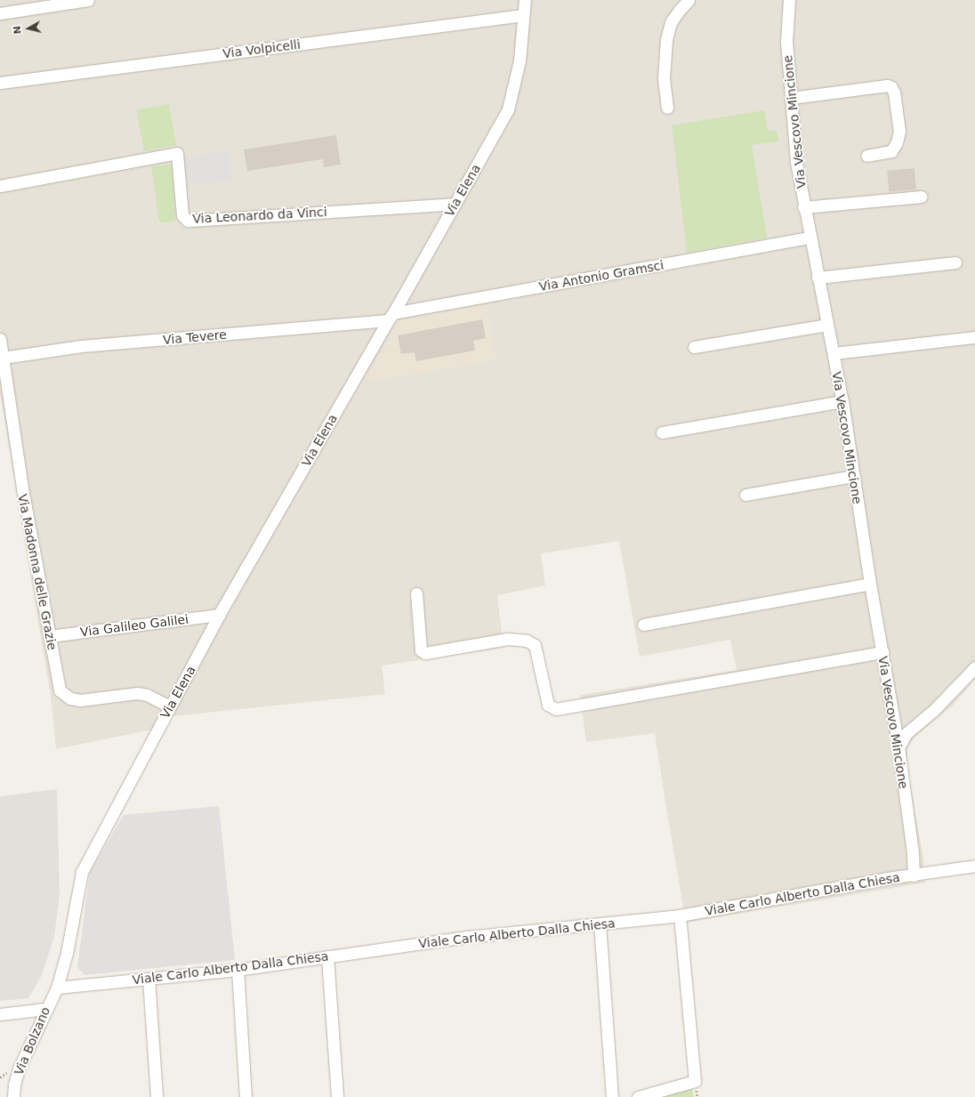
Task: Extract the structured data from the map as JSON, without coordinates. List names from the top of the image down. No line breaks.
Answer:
{"streets":{"street":["Via Volpicelli","Via Vescovo Mincione","Via Elena","Via Leonardo da Vinci","Via Antonio Gramsci","Via Tevere","Via Madonna delle Grazie","Via Galileo Galilei","Viale Carlo Alberto Dalla Chiesa","Via Bolzano"]},"crossings":[["Via Volpicelli","Via Elena"],["Via Vescovo Mincione","Via Antonio Gramsci"],["Via Vescovo Mincione","Viale Carlo Alberto Dalla Chiesa"],["Via Elena","Via Leonardo da Vinci"],["Via Elena","Via Antonio Gramsci"],["Via Elena","Via Tevere"],["Via Elena","Via Madonna delle Grazie"],["Via Elena","Via Galileo Galilei"],["Via Elena","Viale Carlo Alberto Dalla Chiesa"],["Via Elena","Via Bolzano"],["Via Antonio Gramsci","Via Tevere"],["Via Tevere","Via Madonna delle Grazie"],["Via Madonna delle Grazie","Via Galileo Galilei"],["Viale Carlo Alberto Dalla Chiesa","Via Bolzano"]],"north":"left"}
